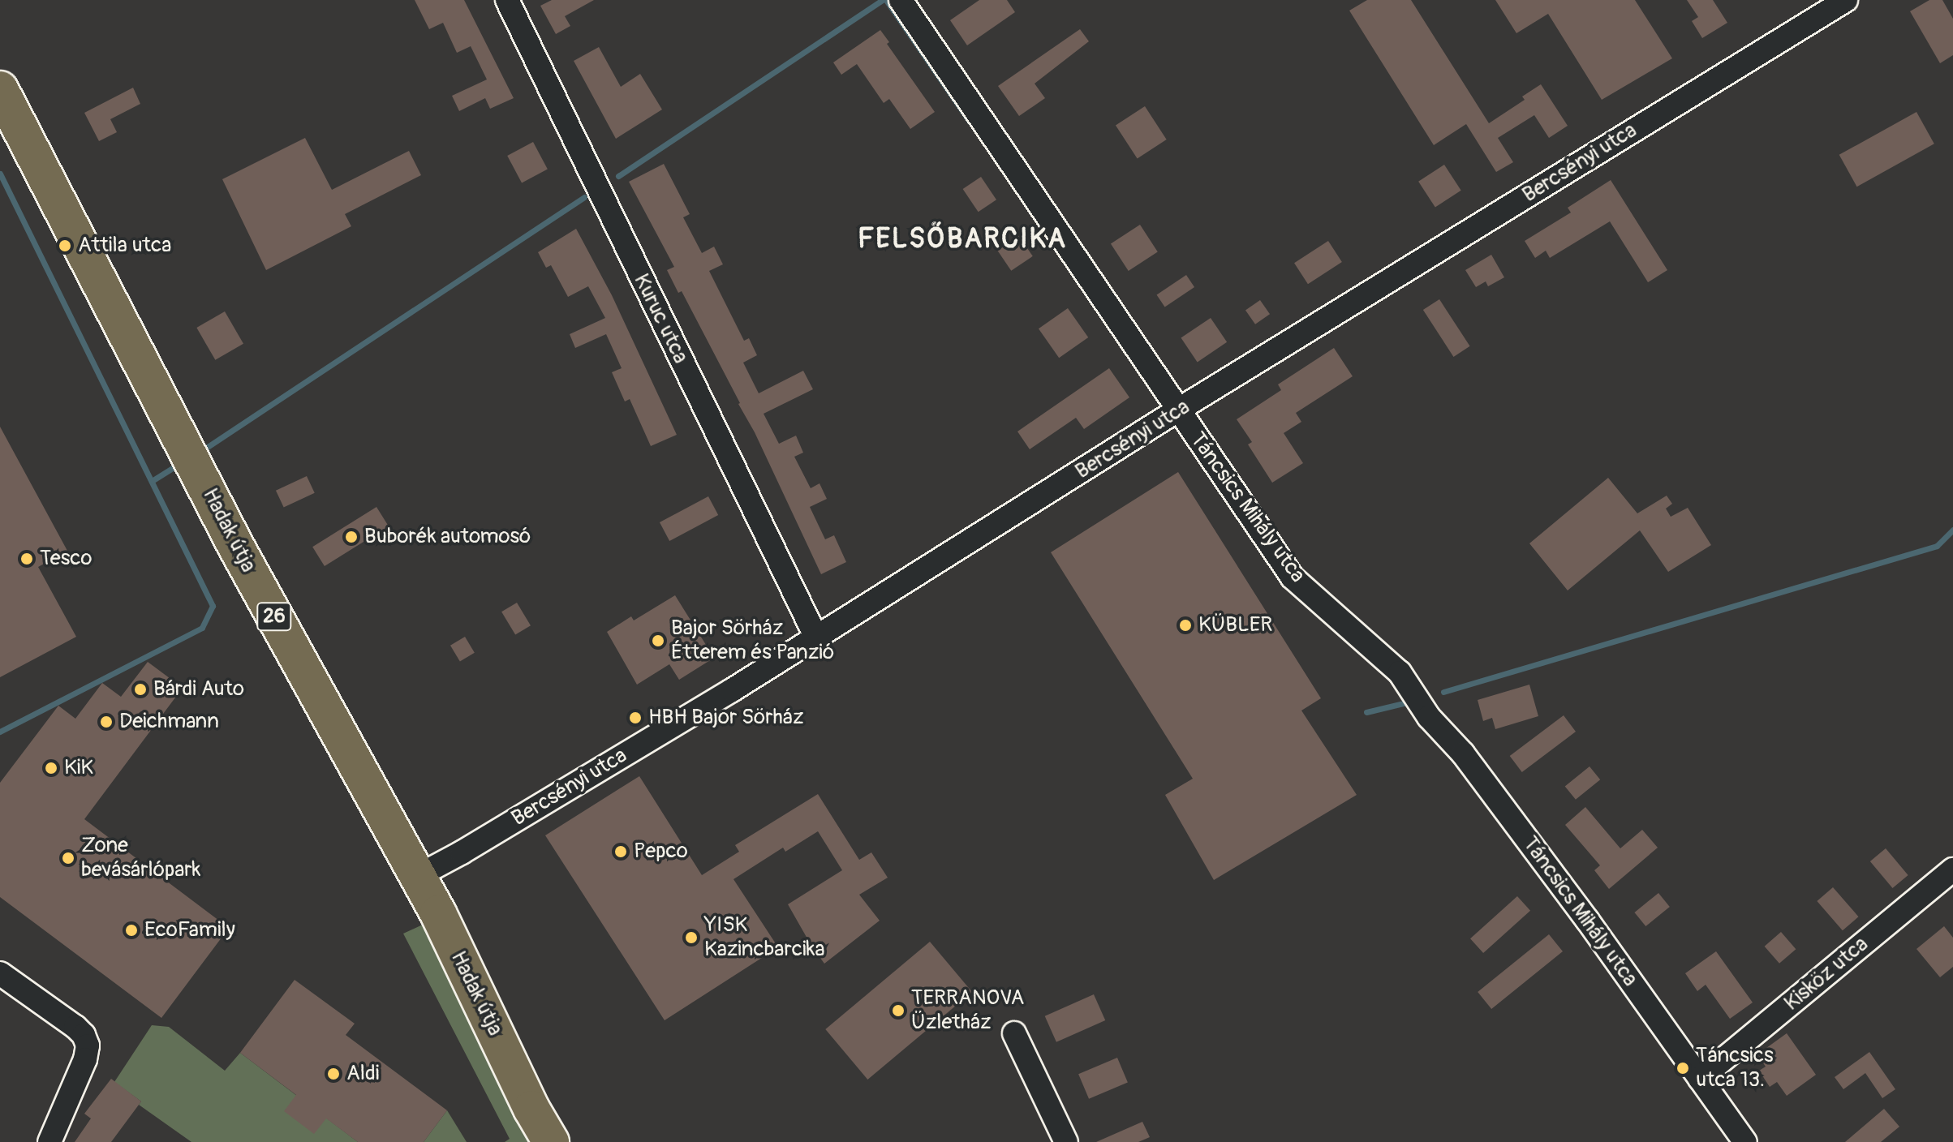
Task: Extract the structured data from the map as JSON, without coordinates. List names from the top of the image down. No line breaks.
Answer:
{"streets":{"main road":["Hadak útja","26"],"street":["Bercsényi utca","Kuruc utca","Táncsics Mihály utca","Kisköz utca"]},"crossings":[["Bercsényi utca","Kuruc utca"],["Bercsényi utca","Táncsics Mihály utca"],["Bercsényi utca","Hadak útja"],["Táncsics Mihály utca","Kisköz utca"]],"districts":["FELSŐBARCIKA"],"places":["Attila utca","Buborék automosó","Tesco","KÜBLER","Bajor Sörház Étterem és Panzió","Bárdi Auto","HBH Bajor Sörház","Deichmann","KiK","Pepco","Zone bevásárlópark","EcoFamily","YISK Kazincbarcika","TERRANOVA Üzletház","Táncsics utca 13.","Aldi"]}
